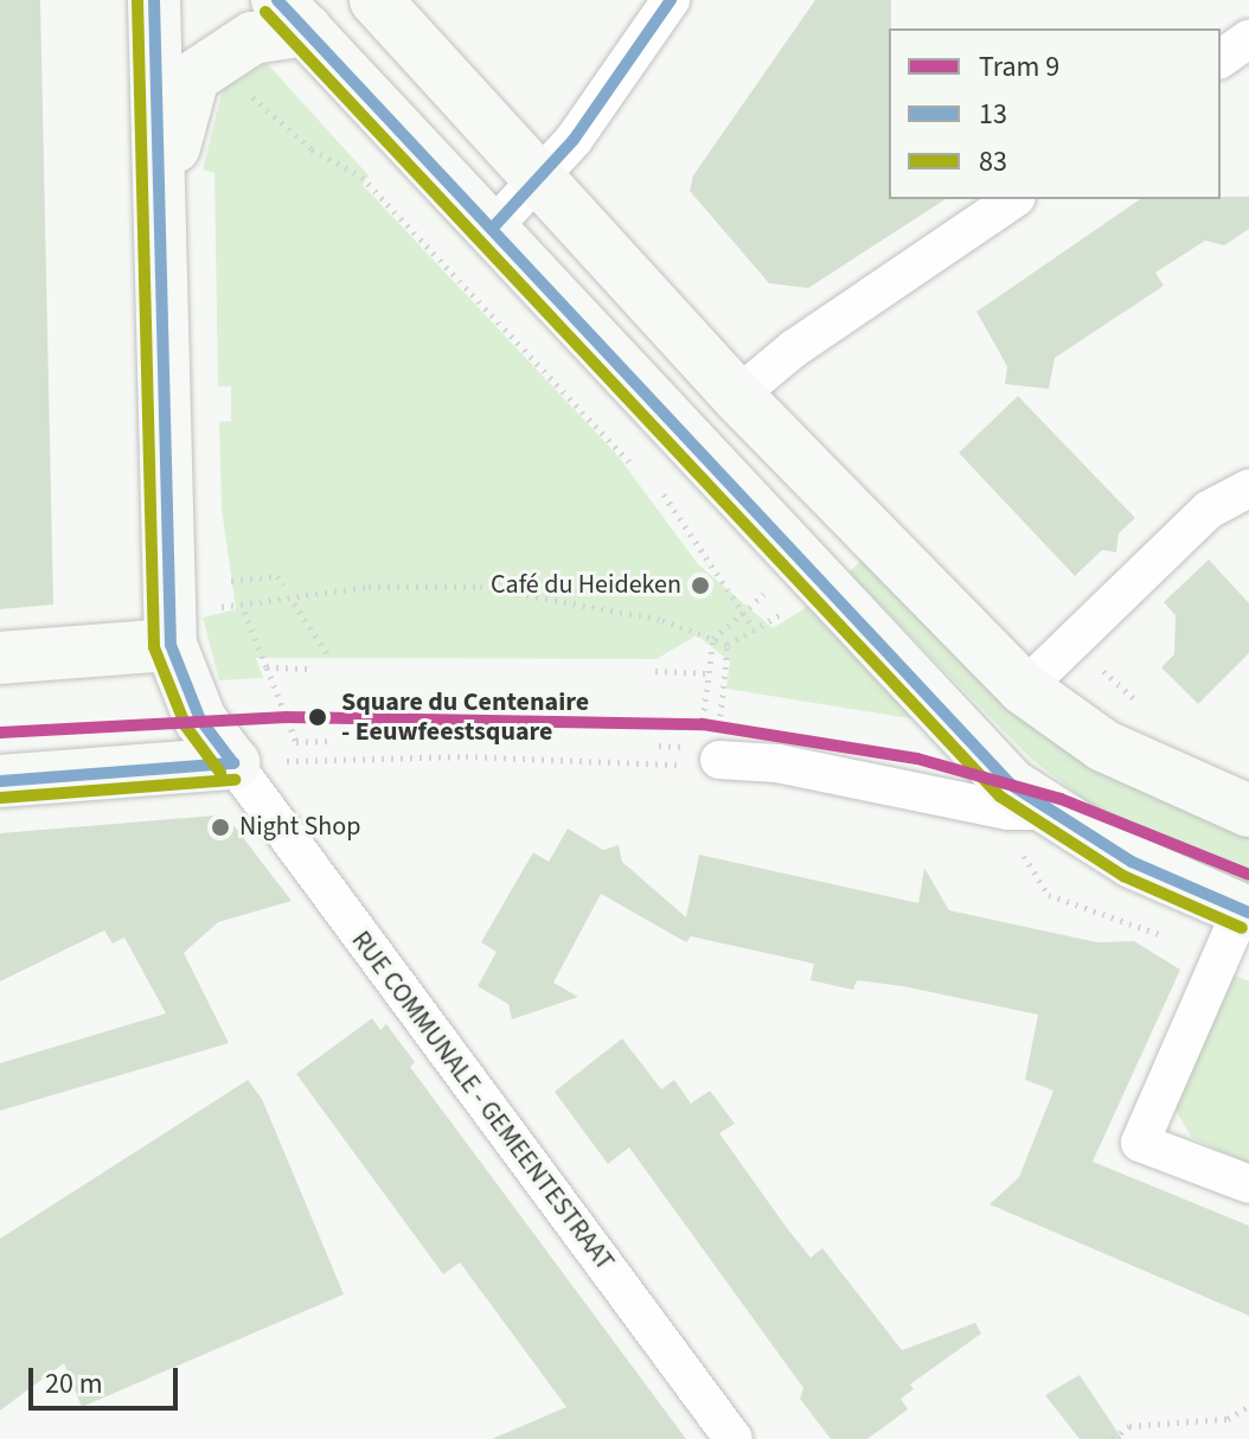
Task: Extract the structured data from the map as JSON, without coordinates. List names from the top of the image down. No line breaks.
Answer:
{"streets":{"street":["RUE COMMUNALE - GEMEENTESTRAAT"]},"places":["Café du Heideken","Square du Centenaire - Eeuwfeestsquare","Night Shop"],"lines":["transit line 13","transit line 83","tram line 9"],"legend":["Tram 9","13","83"],"scale_bar":"20 m"}
